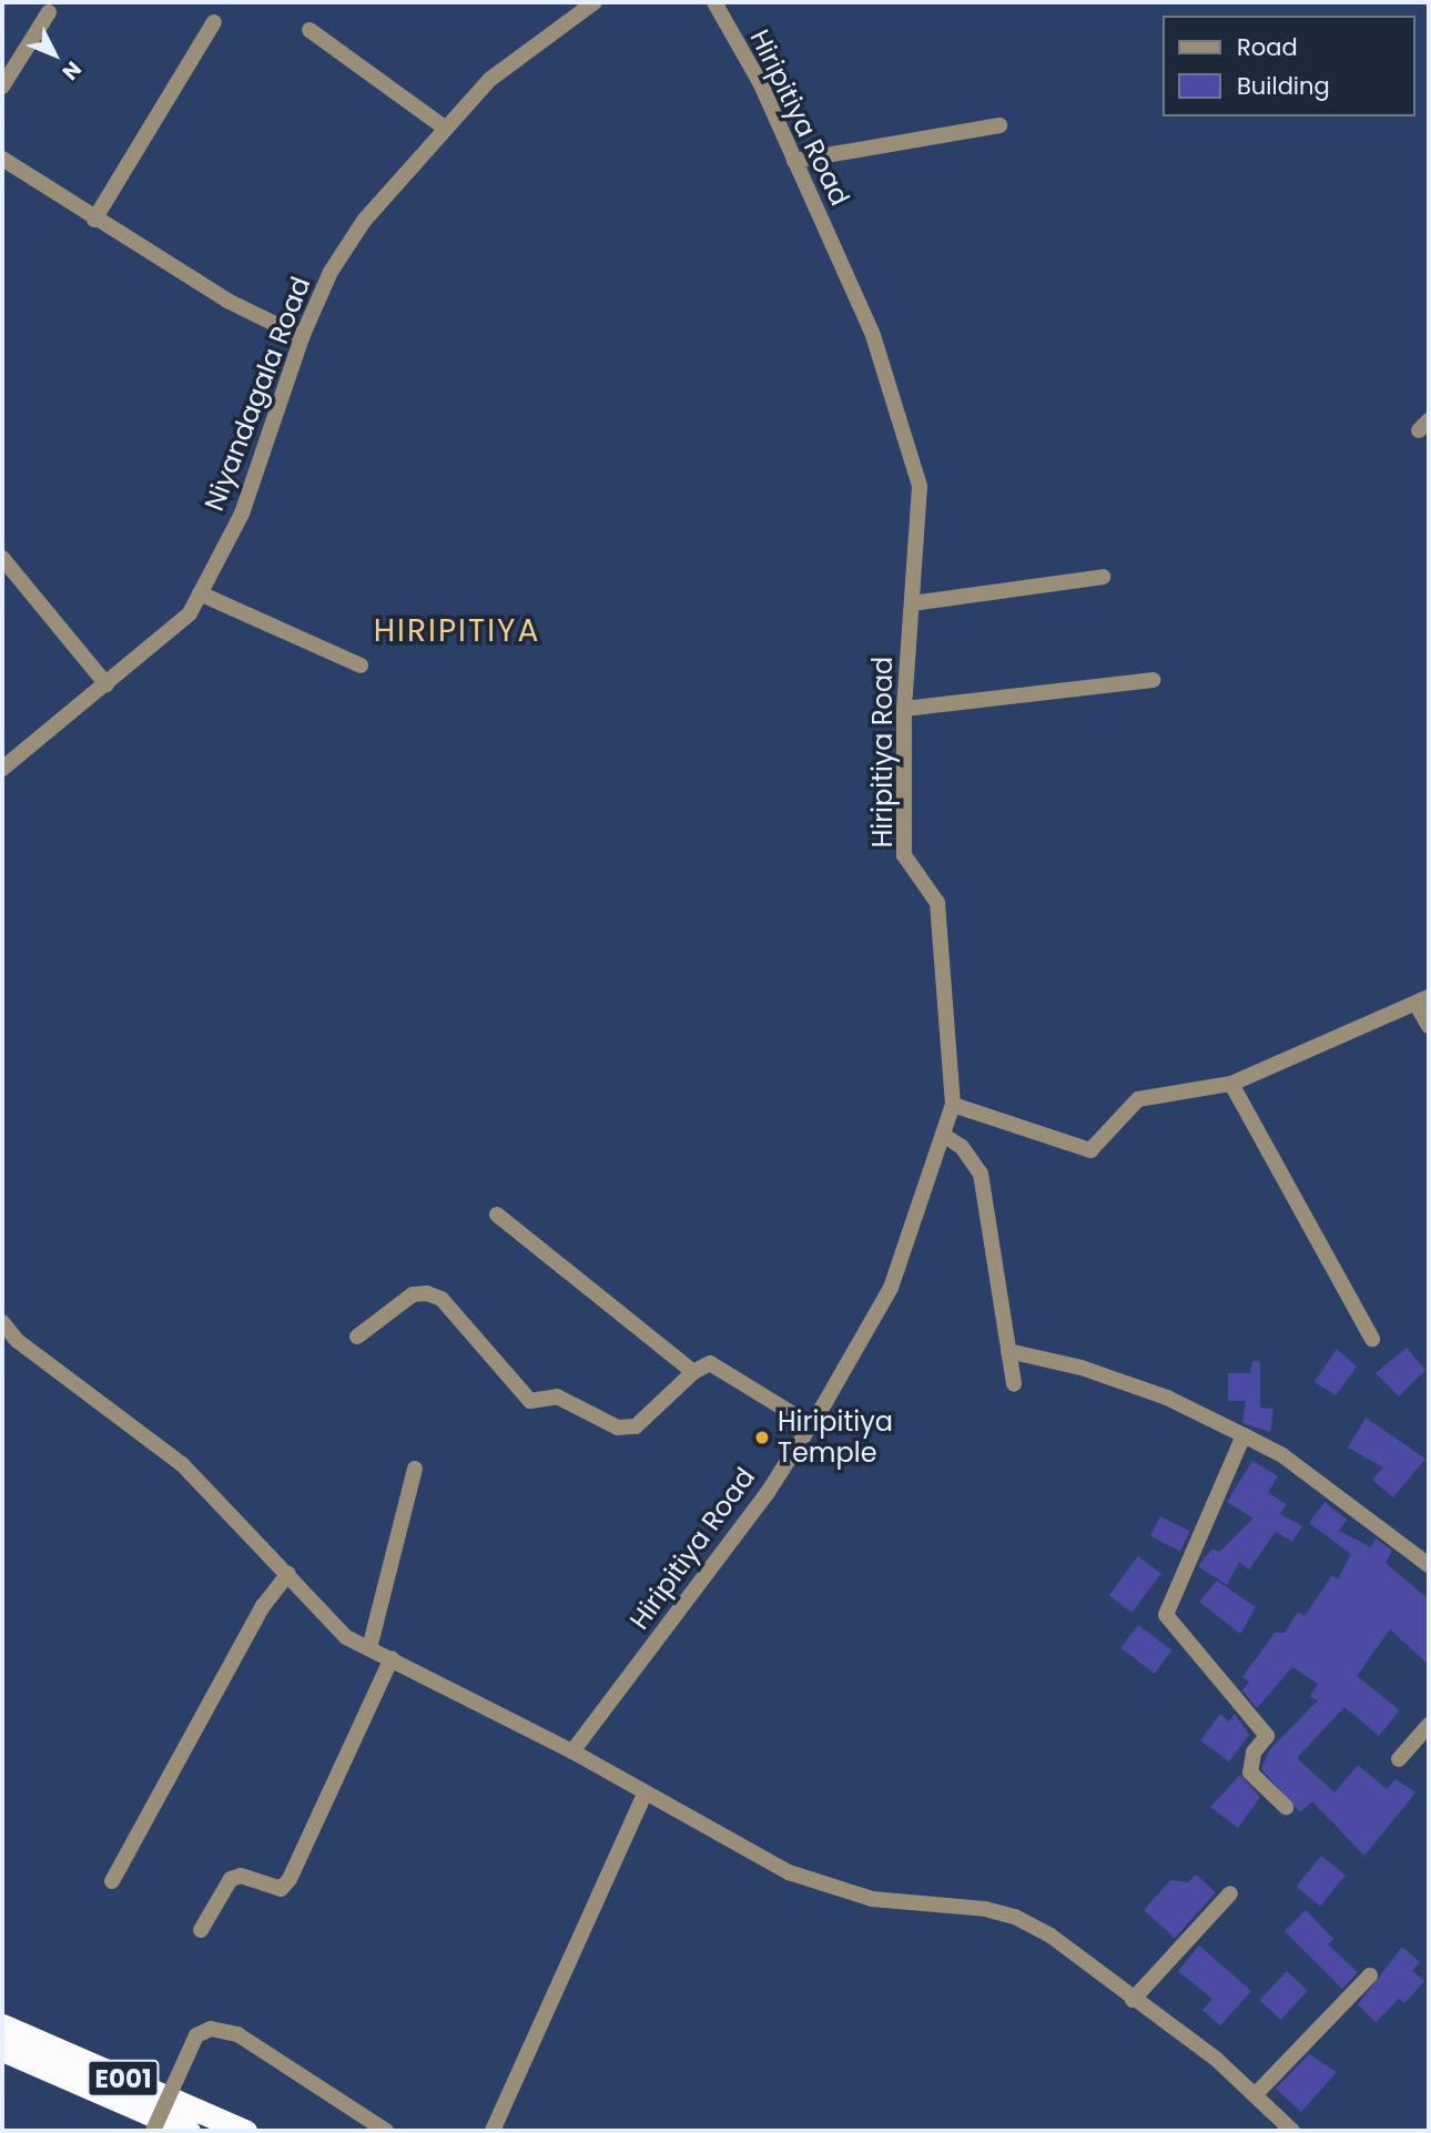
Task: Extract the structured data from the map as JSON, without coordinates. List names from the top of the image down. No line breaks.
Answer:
{"streets":{"highway":["E001"],"street":["Hiripitiya Road","Niyandagala Road"]},"districts":["HIRIPITIYA"],"places":["Hiripitiya Temple"],"legend":["Road","Building"],"north":"bottom right"}
